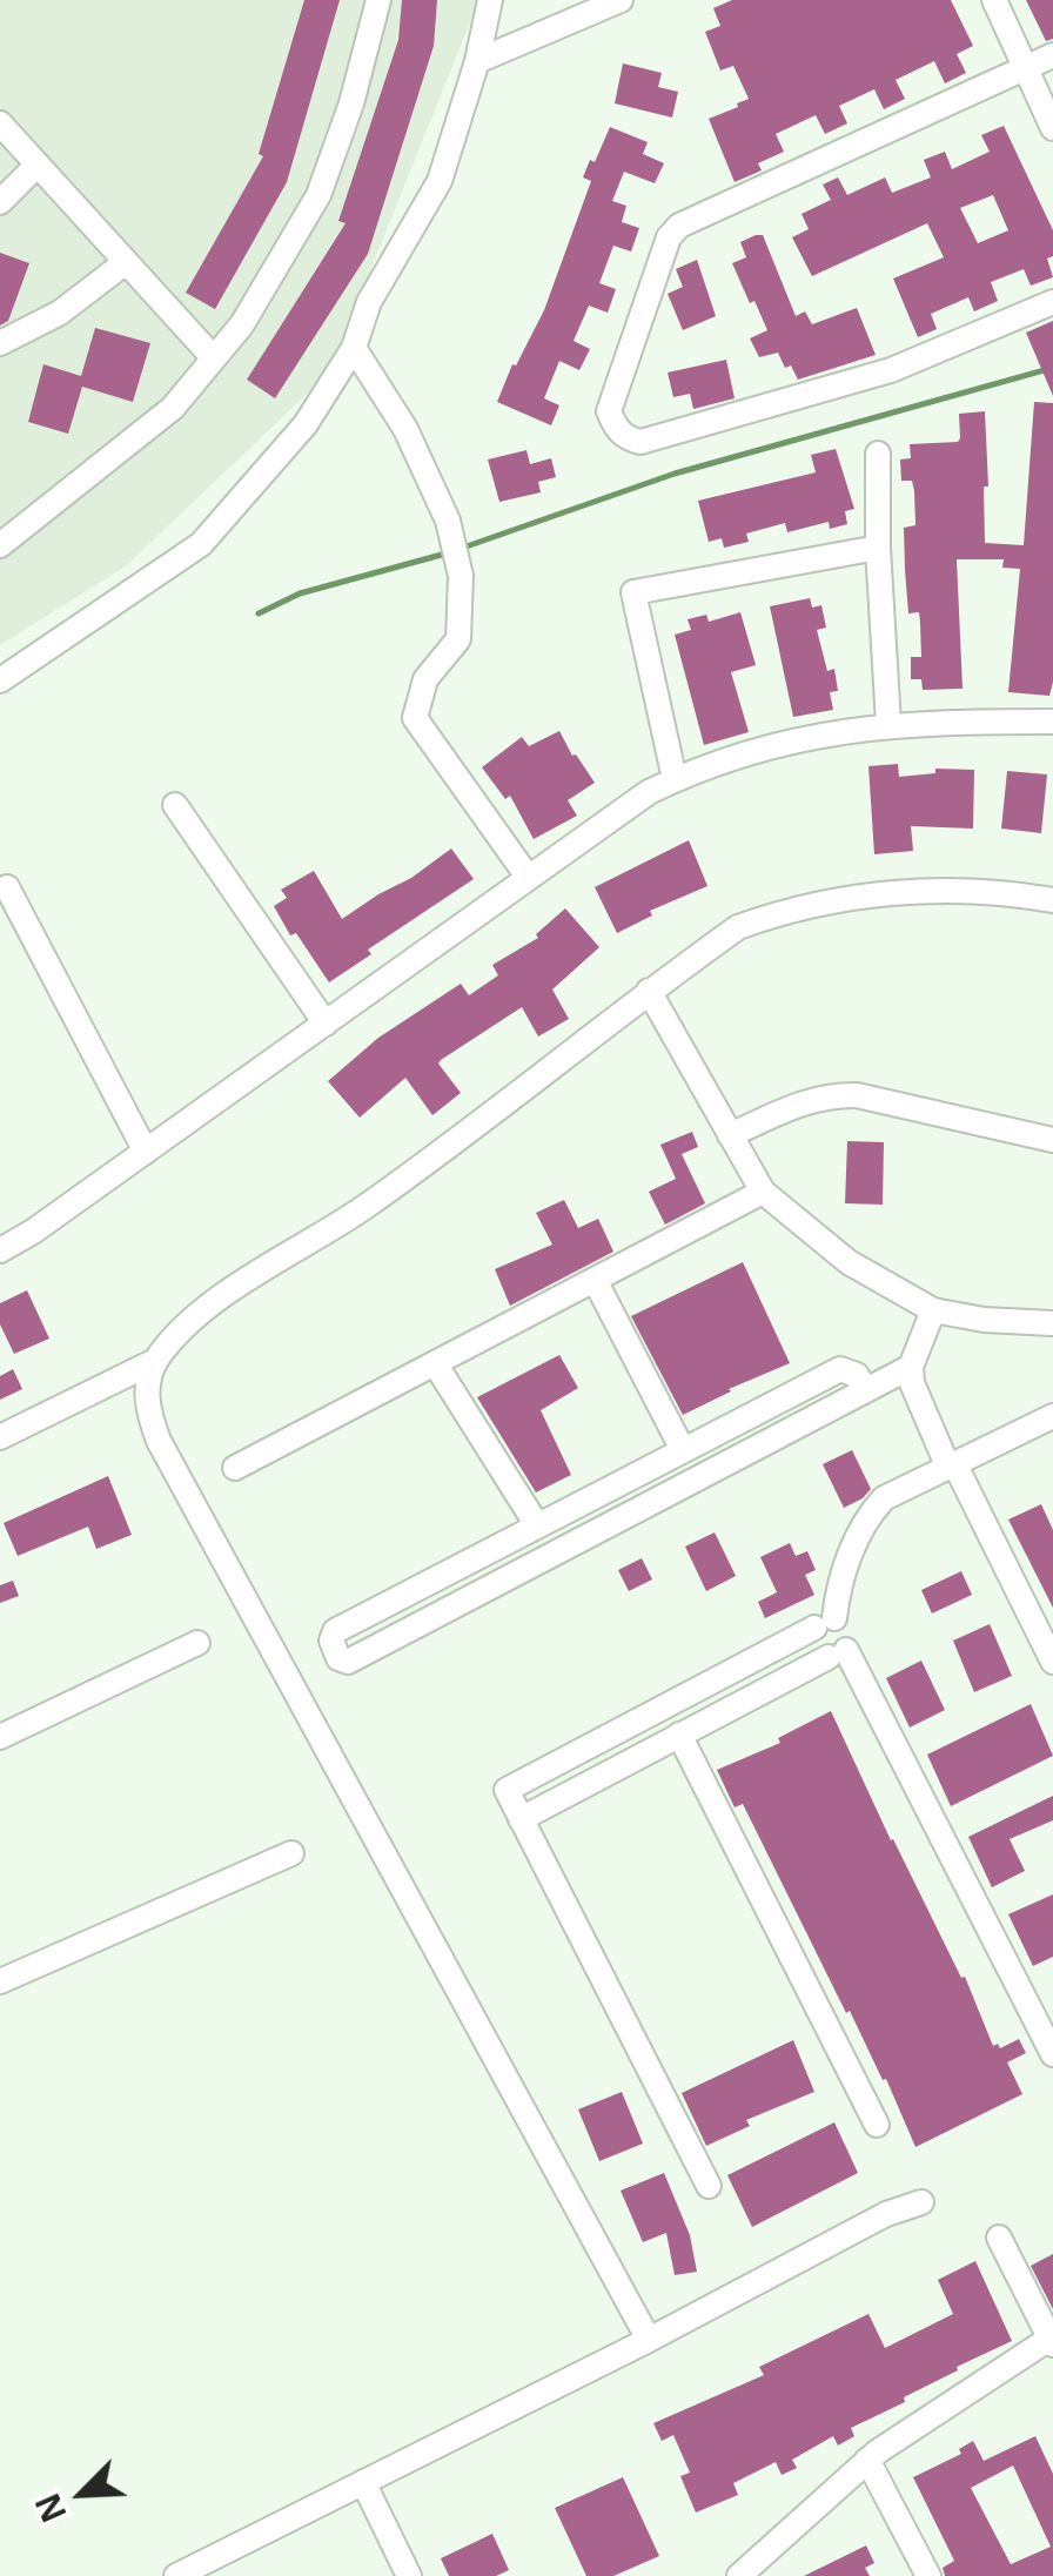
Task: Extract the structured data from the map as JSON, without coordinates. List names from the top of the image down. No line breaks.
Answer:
{"north":"bottom left"}
